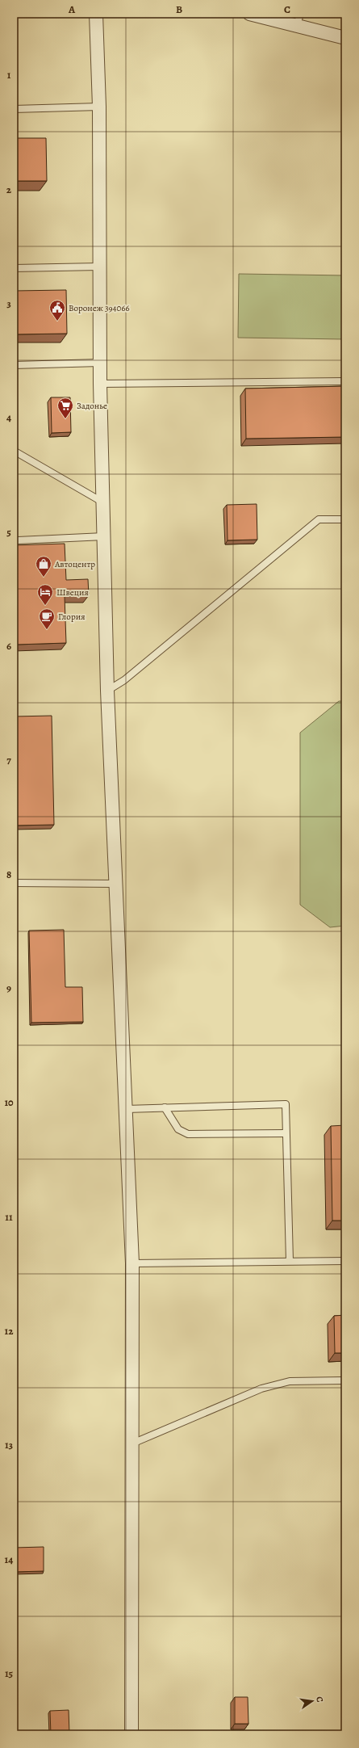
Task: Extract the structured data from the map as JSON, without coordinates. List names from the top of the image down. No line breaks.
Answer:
{"places":{"public building":["Воронеж 394066"],"supermarket":["Задонье"],"shop":["Автоцентр"],"hotel":["Швеция"],"cafe":["Глория"]},"north":"right","grid":{"columns":["A","B","C"],"rows":["1","2","3","4","5","6","7","8","9","10","11","12","13","14","15"]}}
